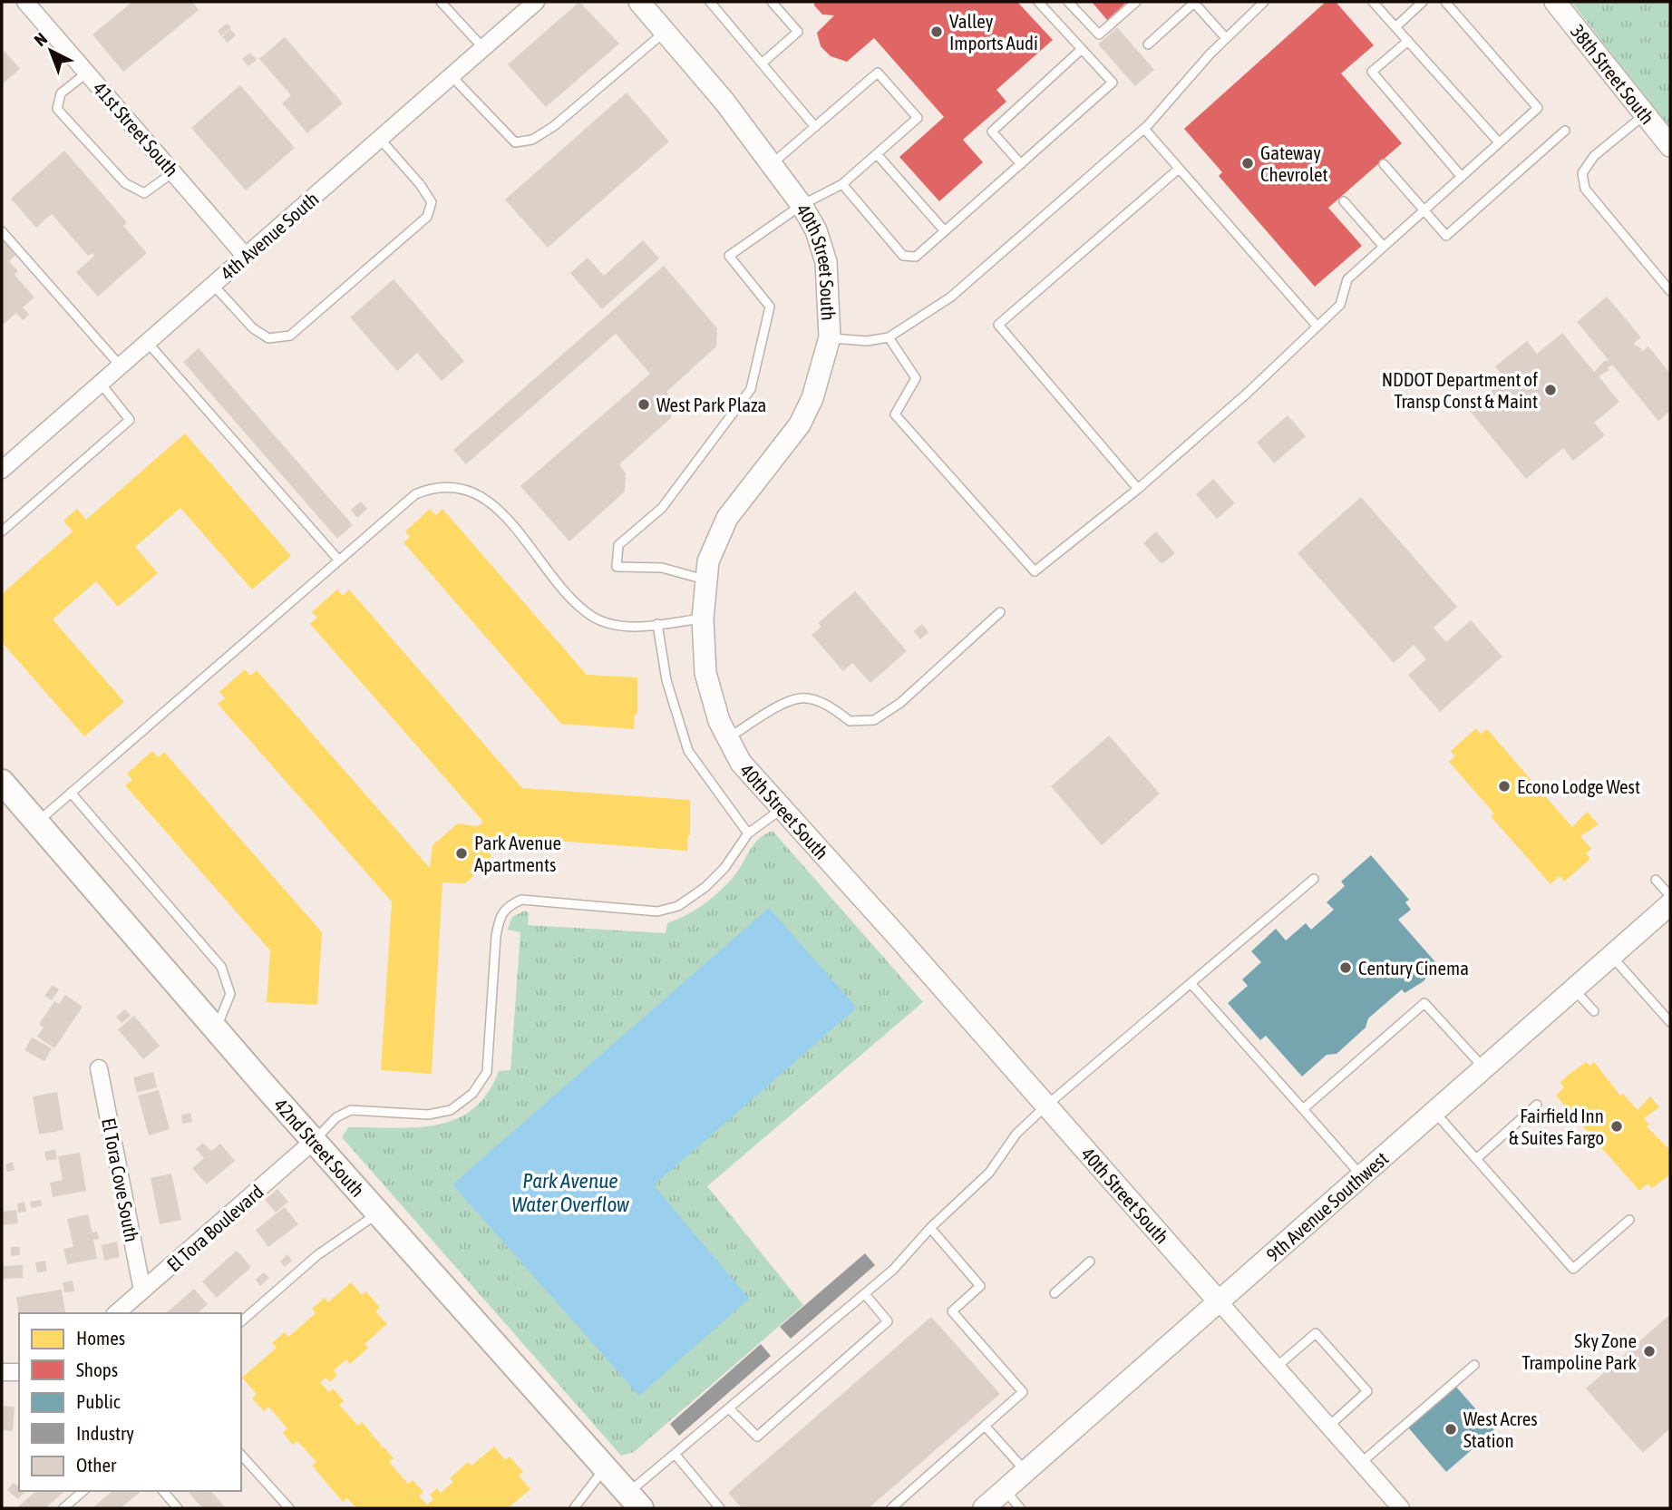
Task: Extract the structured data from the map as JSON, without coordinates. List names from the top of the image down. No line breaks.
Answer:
{"streets":{"main road":["42nd Street South"],"street":["38th Street South","41st Street South","4th Avenue South","40th Street South","El Tora Cove South","9th Avenue Southwest","El Tora Boulevard"]},"crossings":[["41st Street South","4th Avenue South"],["40th Street South","9th Avenue Southwest"],["42nd Street South","El Tora Boulevard"],["El Tora Cove South","El Tora Boulevard"]],"water":["Park Avenue Water Overflow"],"places":["Valley Imports Audi","Gateway Chevrolet","NDDOT Department of Transp Const & Maint","West Park Plaza","Econo Lodge West","Park Avenue Apartments","Century Cinema","Fairfield Inn & Suites Fargo","Sky Zone Trampoline Park","West Acres Station"],"legend":["Homes","Shops","Public","Industry","Other"],"north":"top left"}
